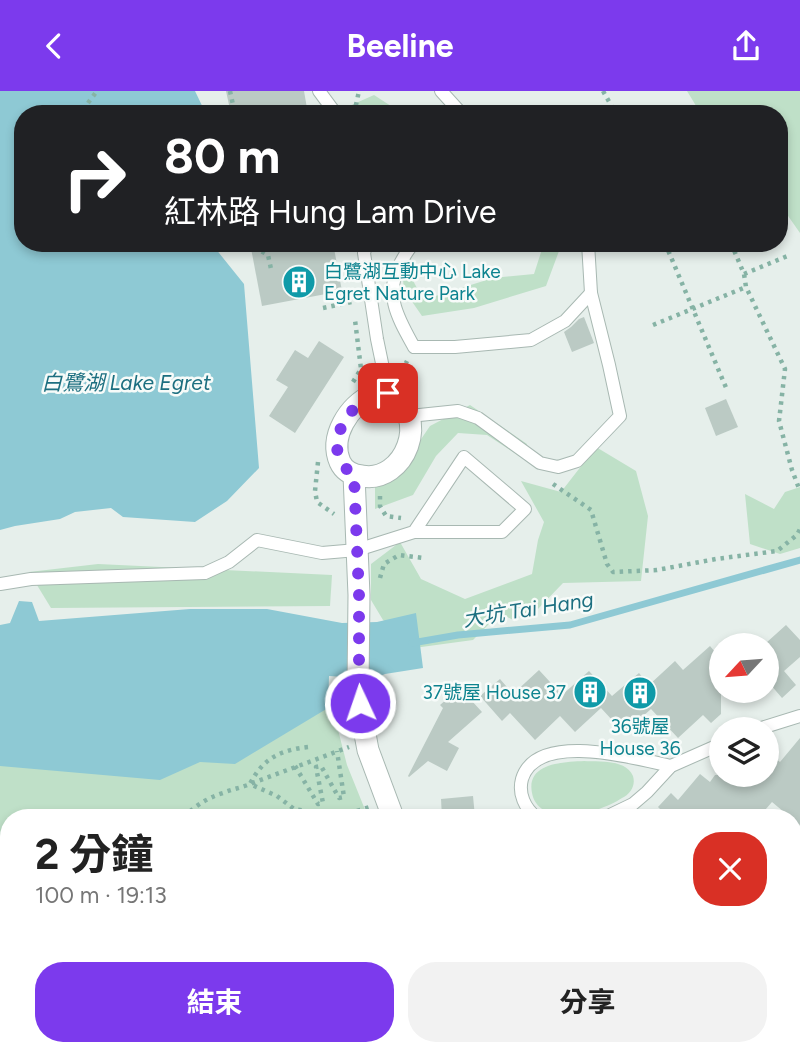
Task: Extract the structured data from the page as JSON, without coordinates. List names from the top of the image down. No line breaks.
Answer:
{"water":["白鷺湖 Lake Egret","大坑 Tai Hang"],"places":{"building":["白鷺湖互動中心 Lake Egret Nature Park","37號屋 House 37","36號屋 House 36"]},"north":"bottom left","page":{"header":"Beeline","turn":["80 m","紅林路 Hung Lam Drive"],"heading":["2 分鐘","100 m · 19:13"],"buttons":["結束","分享"]}}
